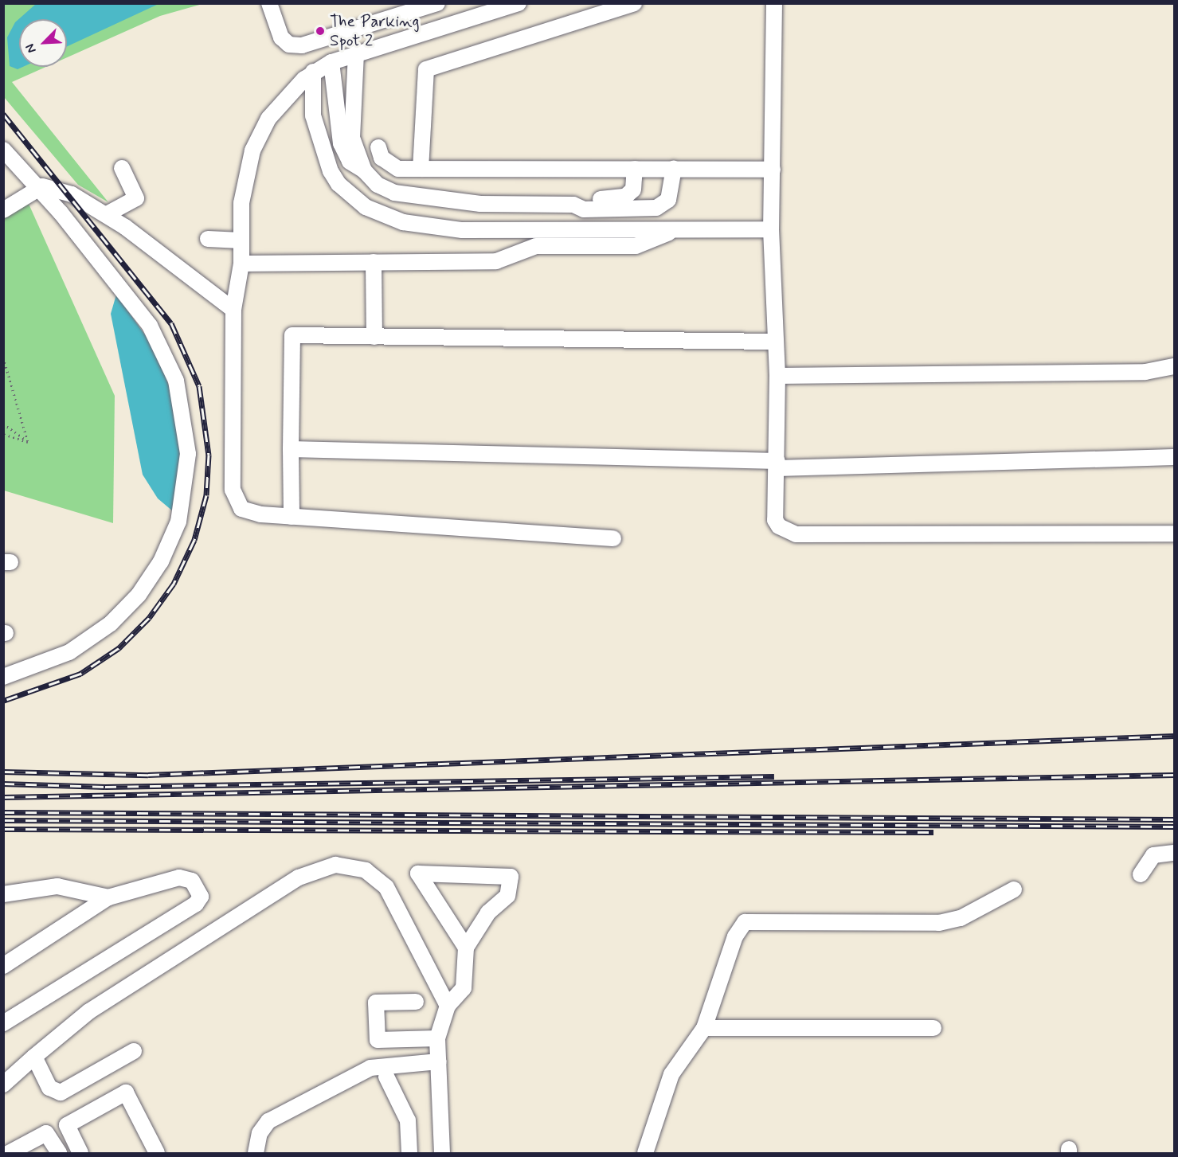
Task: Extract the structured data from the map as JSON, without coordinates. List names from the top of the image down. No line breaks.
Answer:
{"places":["The Parking Spot 2"],"north":"bottom left"}
